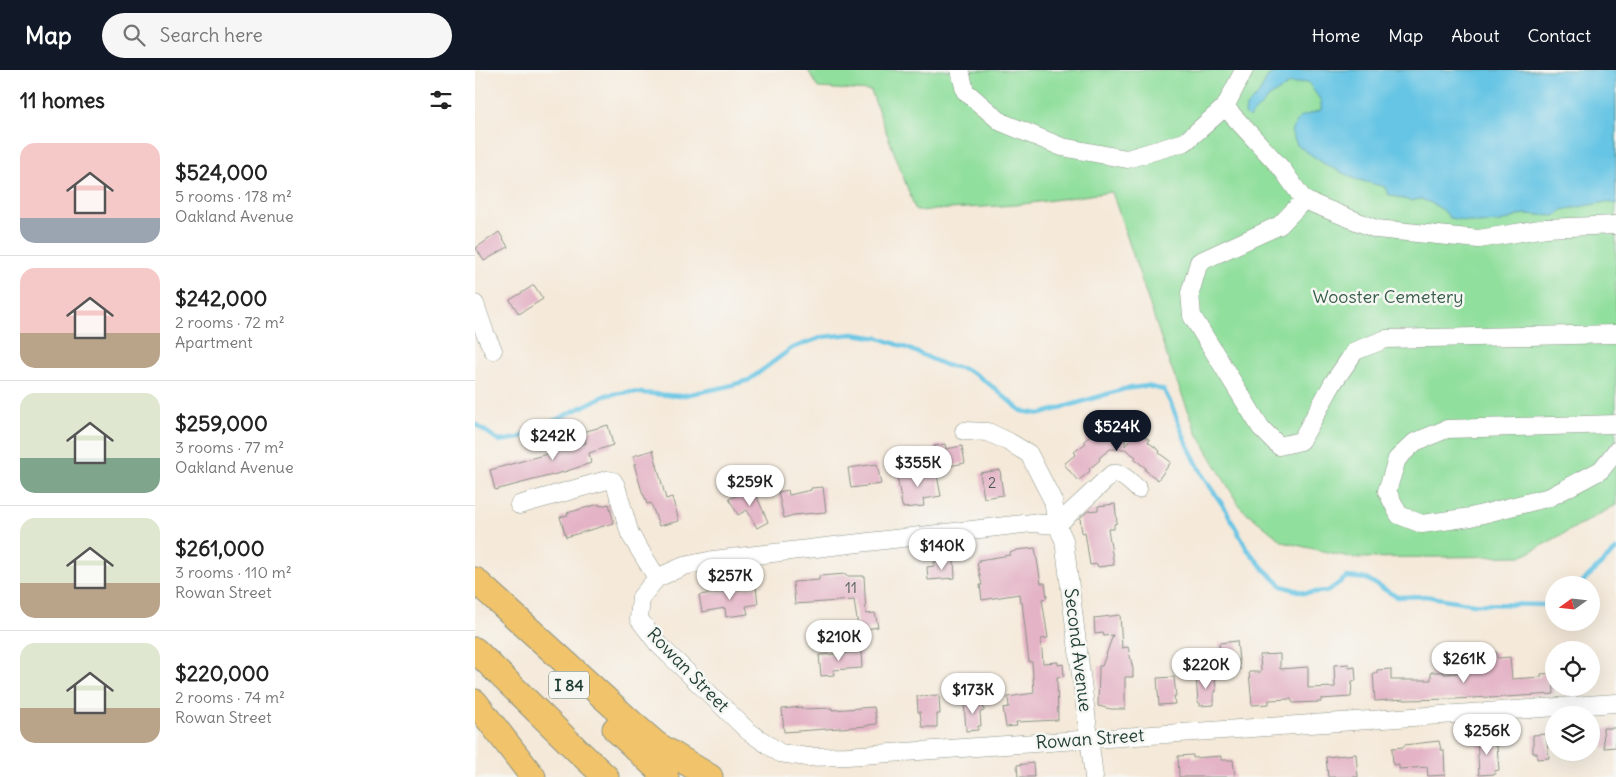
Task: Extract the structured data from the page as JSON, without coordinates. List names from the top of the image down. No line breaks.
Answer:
{"streets":{"highway":["I 84"],"street":["Second Avenue","Rowan Street"]},"crossings":[["Second Avenue","Rowan Street"]],"parks":["Wooster Cemetery"],"house_numbers":["2","11"],"north":"left","page":{"header":"Map","search":"Search here","nav":["Home","Map","About","Contact"],"heading":"11 homes","list":[{"name":"$524,000","note":"5 rooms · 178 m² · Oakland Avenue"},{"name":"$242,000","note":"2 rooms · 72 m² · Apartment"},{"name":"$259,000","note":"3 rooms · 77 m² · Oakland Avenue"},{"name":"$261,000","note":"3 rooms · 110 m² · Rowan Street"},{"name":"$220,000","note":"2 rooms · 74 m² · Rowan Street"}],"price":["$524K","$242K","$355K","$259K","$140K","$257K","$210K","$261K","$220K","$173K","$256K"]}}
